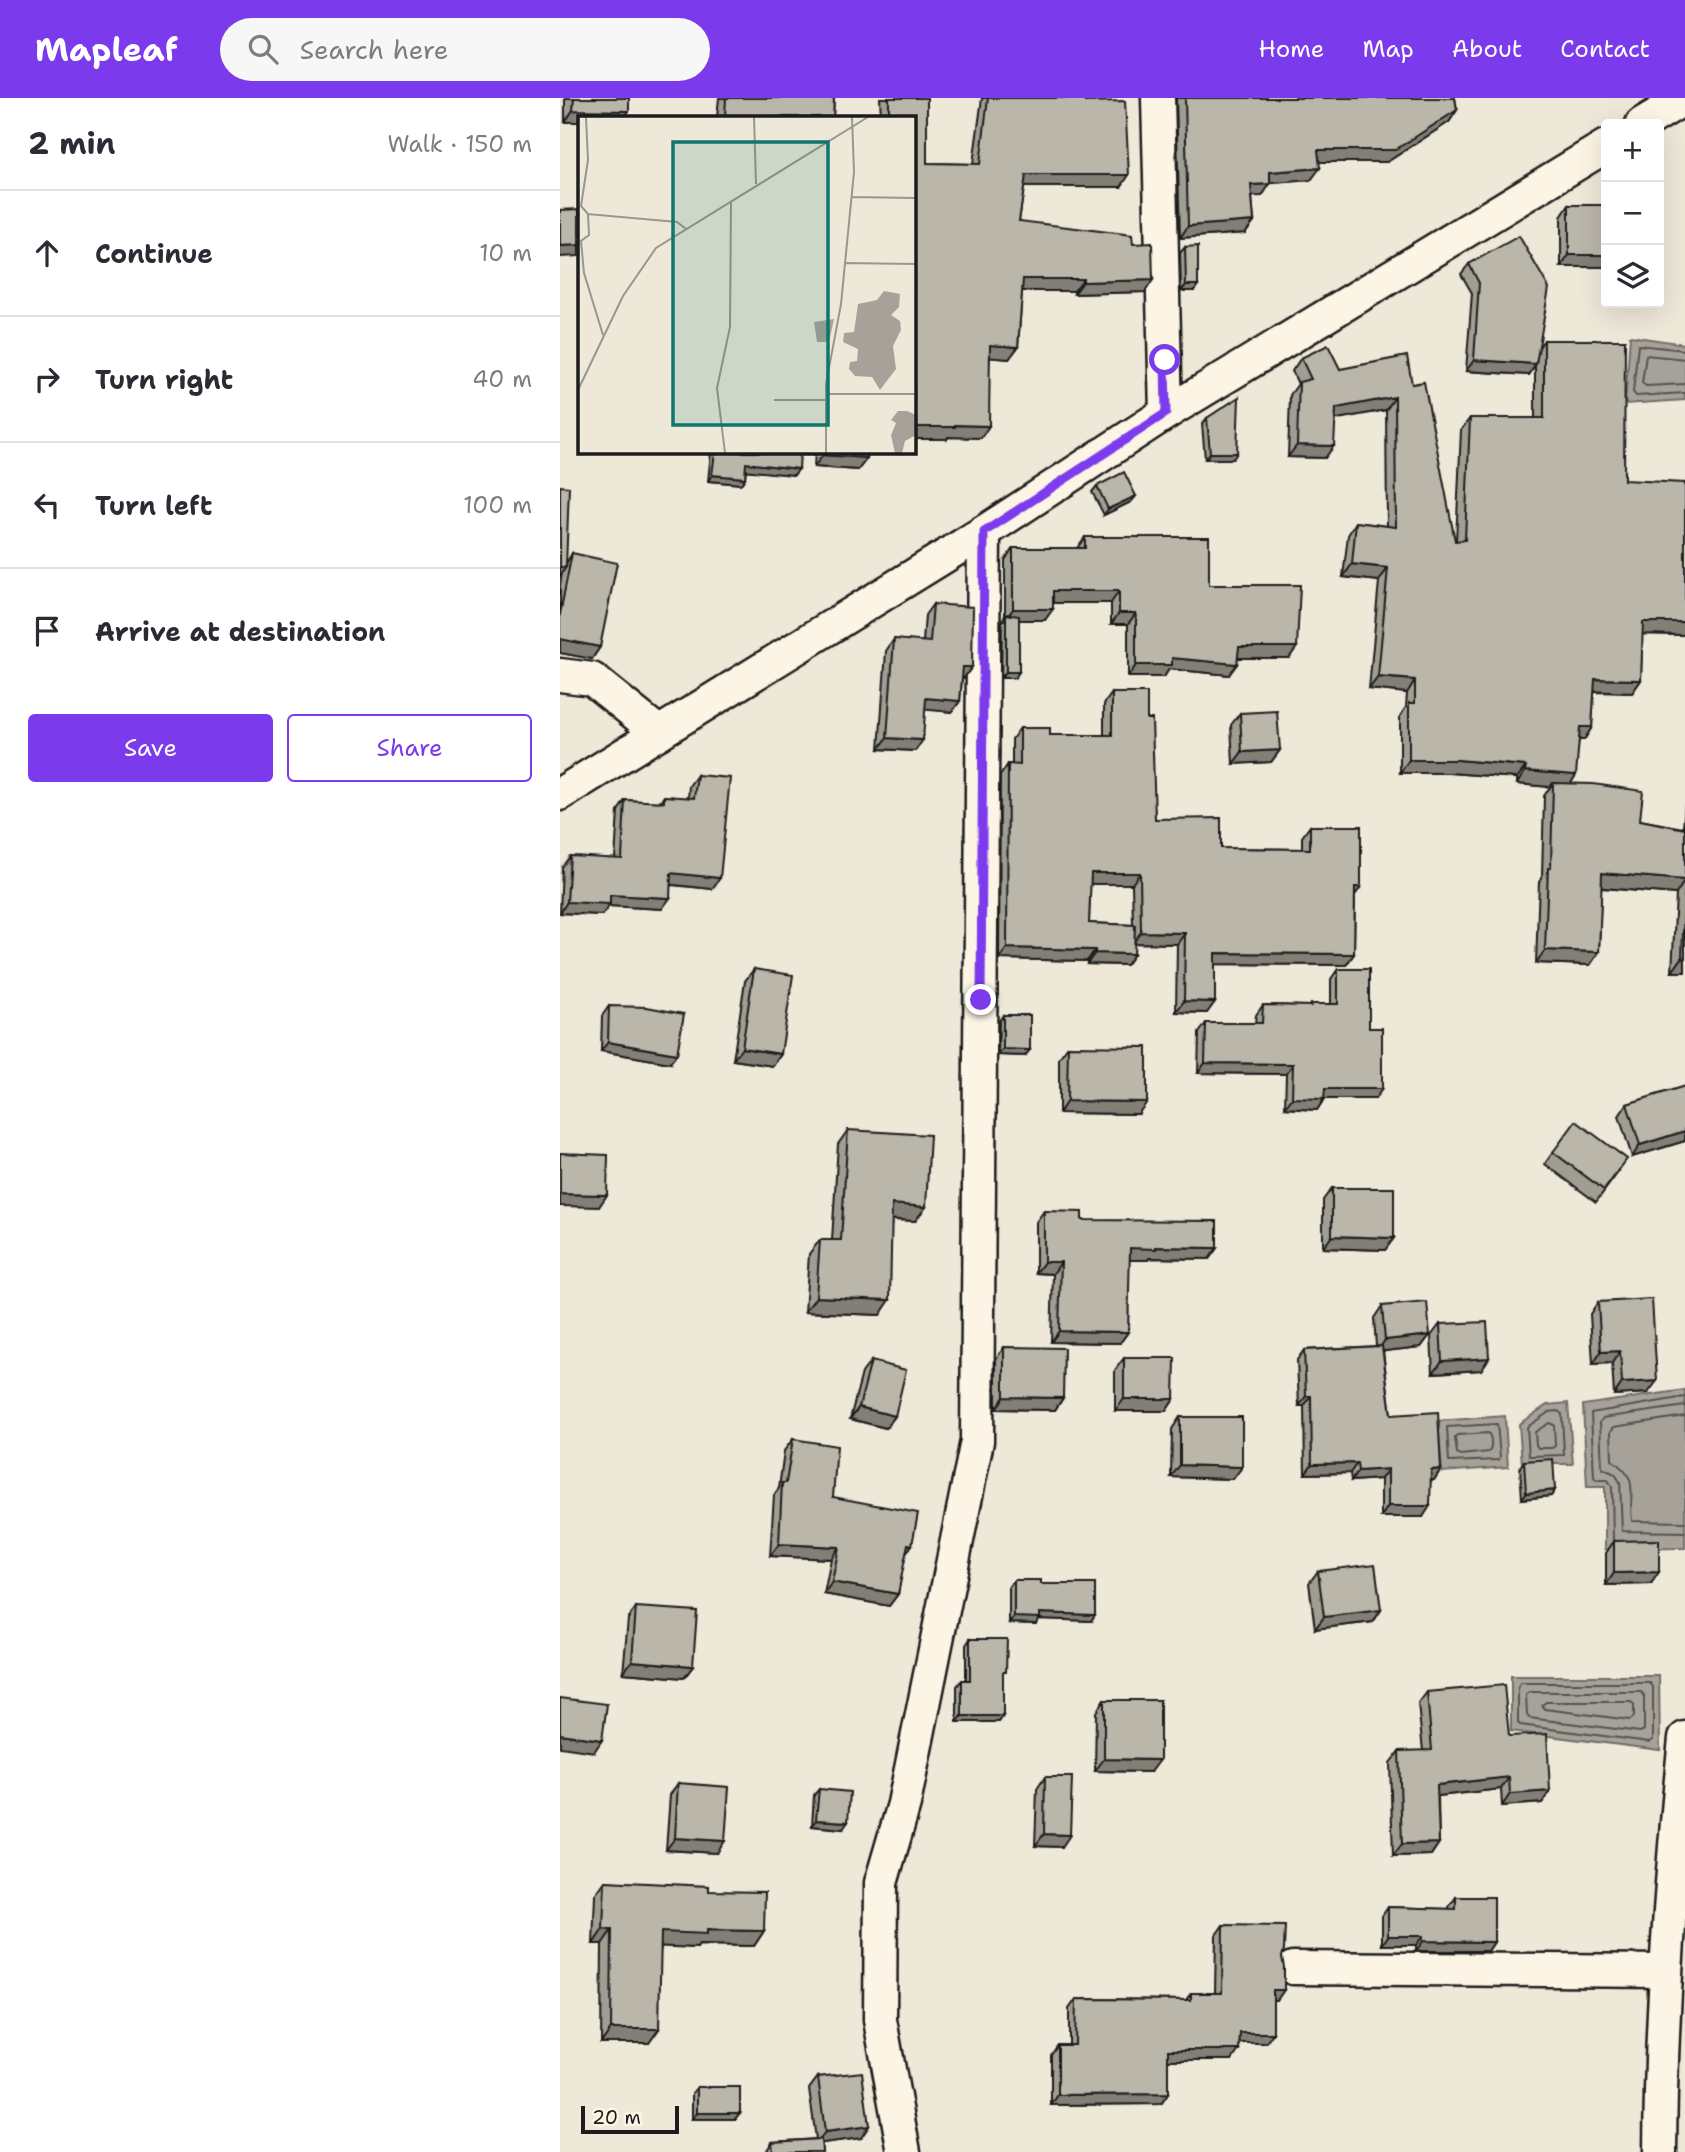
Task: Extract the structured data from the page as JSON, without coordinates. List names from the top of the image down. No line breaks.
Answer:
{"scale_bar":"20 m","page":{"header":"Mapleaf","search":"Search here","nav":["Home","Map","About","Contact"],"heading":["2 min","Walk · 150 m"],"map_buttons":["+","−"],"list":[["Continue","10 m"],["Turn right","40 m"],["Turn left","100 m"],"Arrive at destination"],"buttons":["Save","Share"],"scale":"20 m"}}
